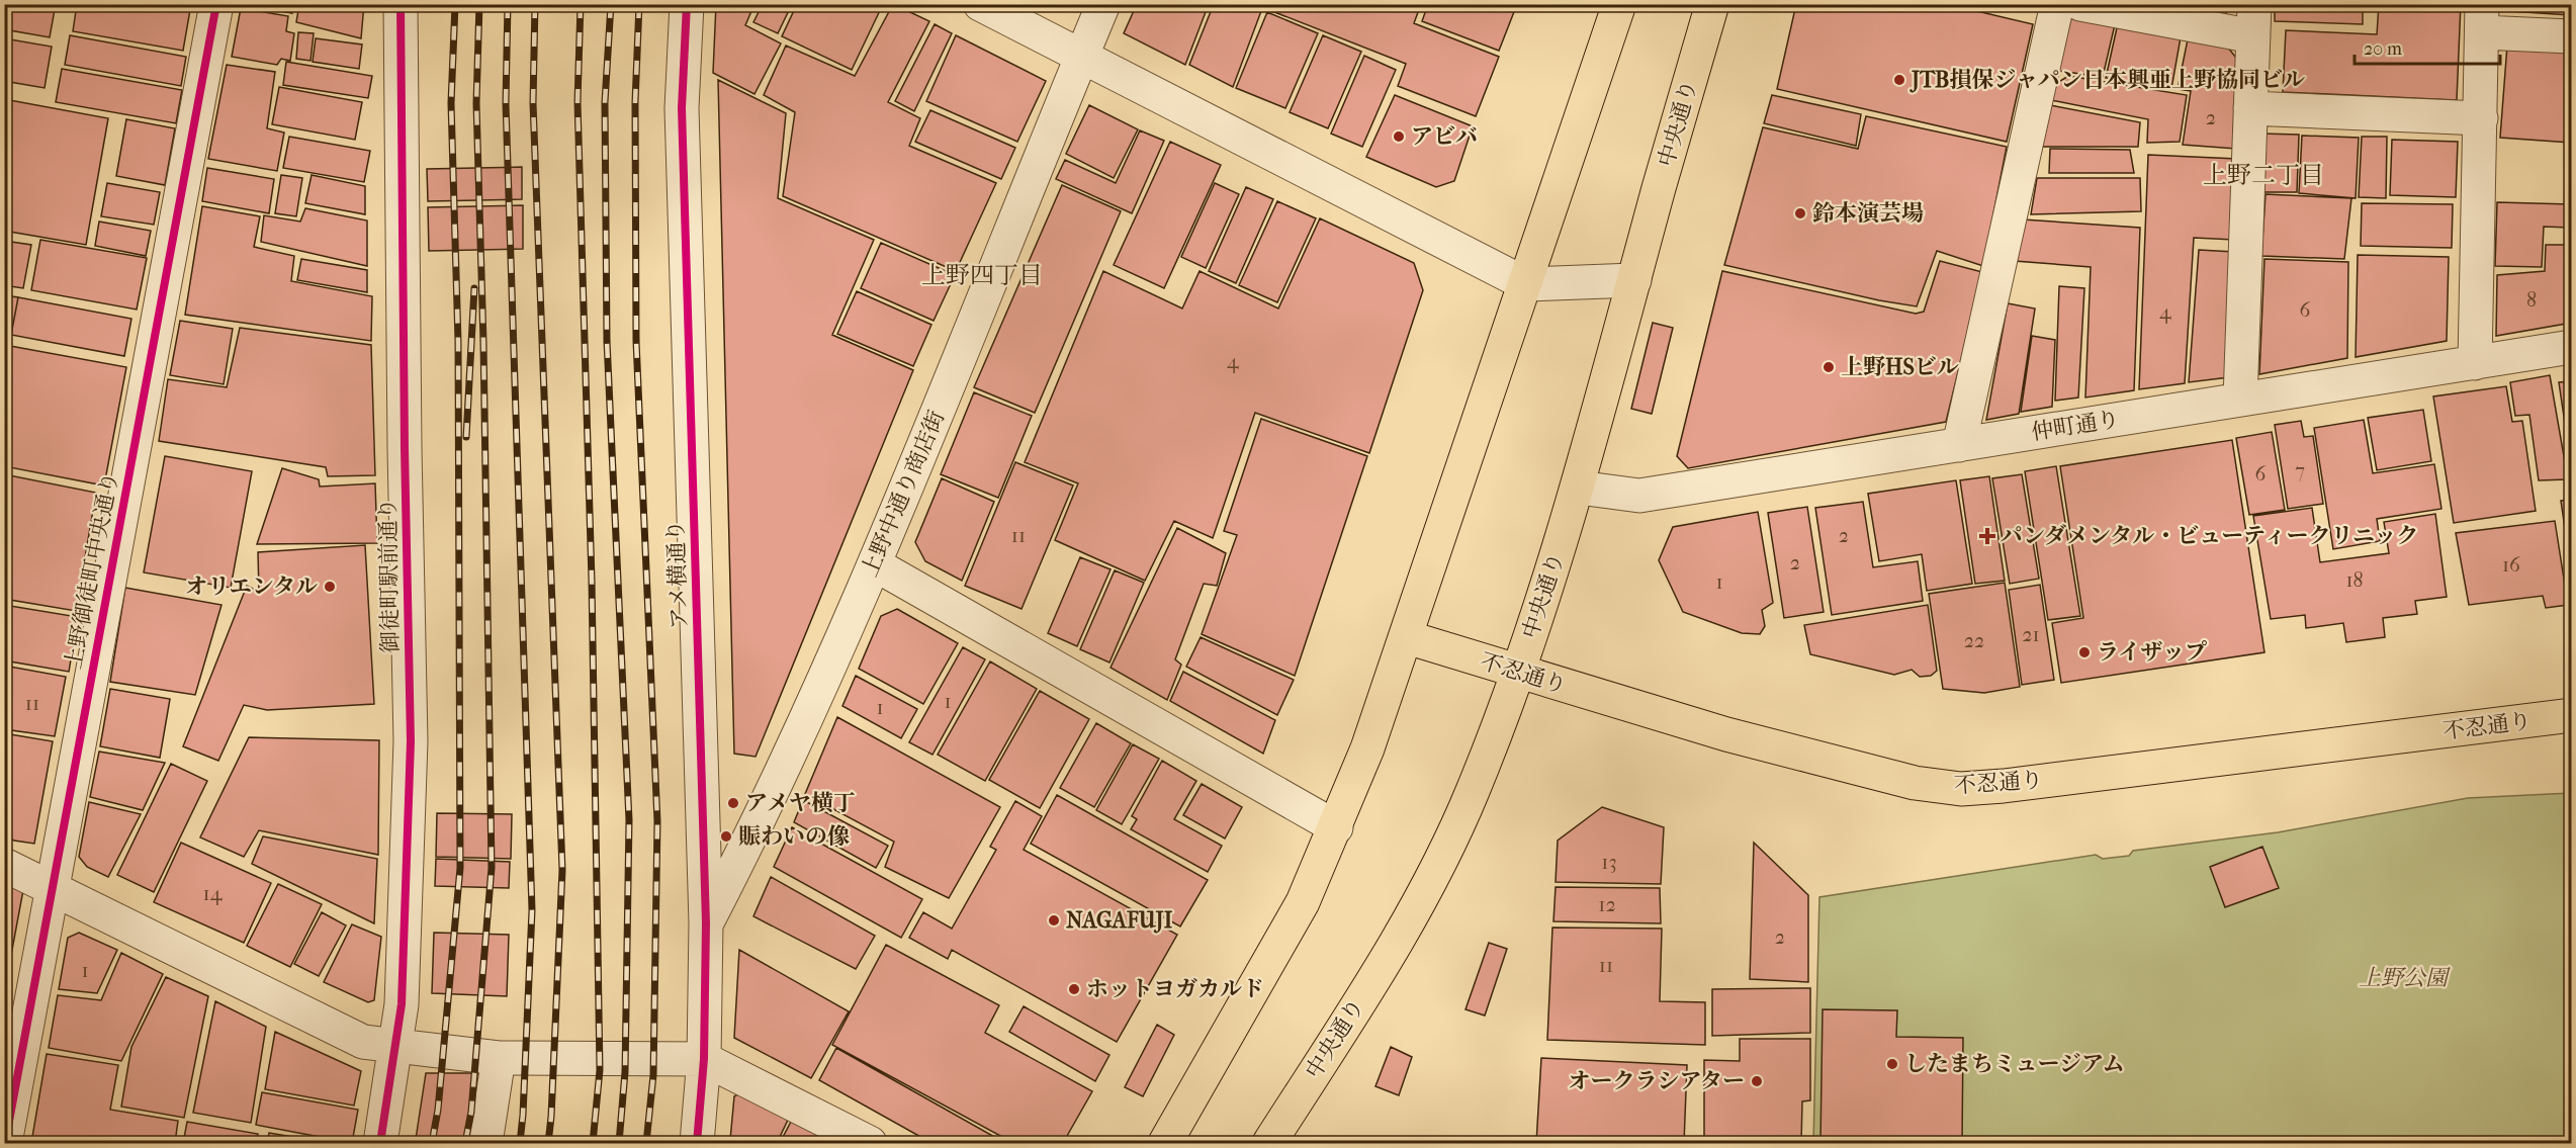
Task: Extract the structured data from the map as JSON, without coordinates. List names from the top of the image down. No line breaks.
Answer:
{"streets":{"main road":["中央通り","不忍通り"],"street":["仲町通り","上野中通り商店街","上野御徒町中央通り","アメ横通り","御徒町駅前通り"]},"crossings":[["中央通り","仲町通り"],["中央通り","不忍通り"],["上野中通り商店街","アメ横通り"]],"districts":["上野二丁目","上野四丁目"],"parks":["上野公園"],"places":{"other":["JTB損保ジャパン日本興亜上野協同ビル","アビバ","鈴本演芸場","上野HSビル","オリエンタル","ライザップ","アメヤ横丁","賑わいの像","NAGAFUJI","ホットヨガカルド","したまちミュージアム","オークラシアター"],"health":["パンダメンタル・ビューティークリニック"]},"house_numbers":["2","8","6","4","4","7","6","11","2","2","16","18","1","21","22","1","11","1","13","14","12","2","11","1"],"scale_bar":"20 m"}
